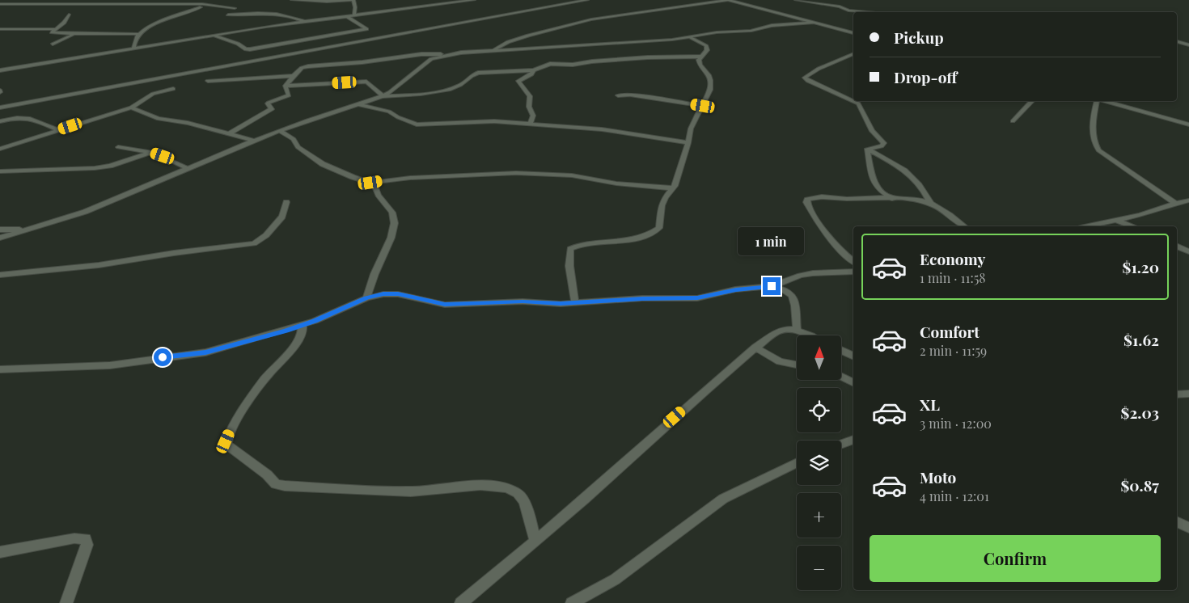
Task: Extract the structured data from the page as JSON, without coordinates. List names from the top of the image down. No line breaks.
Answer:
{"north":"top","page":{"banner":["Pickup","Drop-off"],"bubble":"1 min","list":[{"name":"Economy","note":"1 min · 11:58","value":"$1.20"},{"name":"Comfort","note":"2 min · 11:59","value":"$1.62"},{"name":"XL","note":"3 min · 12:00","value":"$2.03"},{"name":"Moto","note":"4 min · 12:01","value":"$0.87"}],"map_buttons":["+","−"],"buttons":"Confirm"}}
